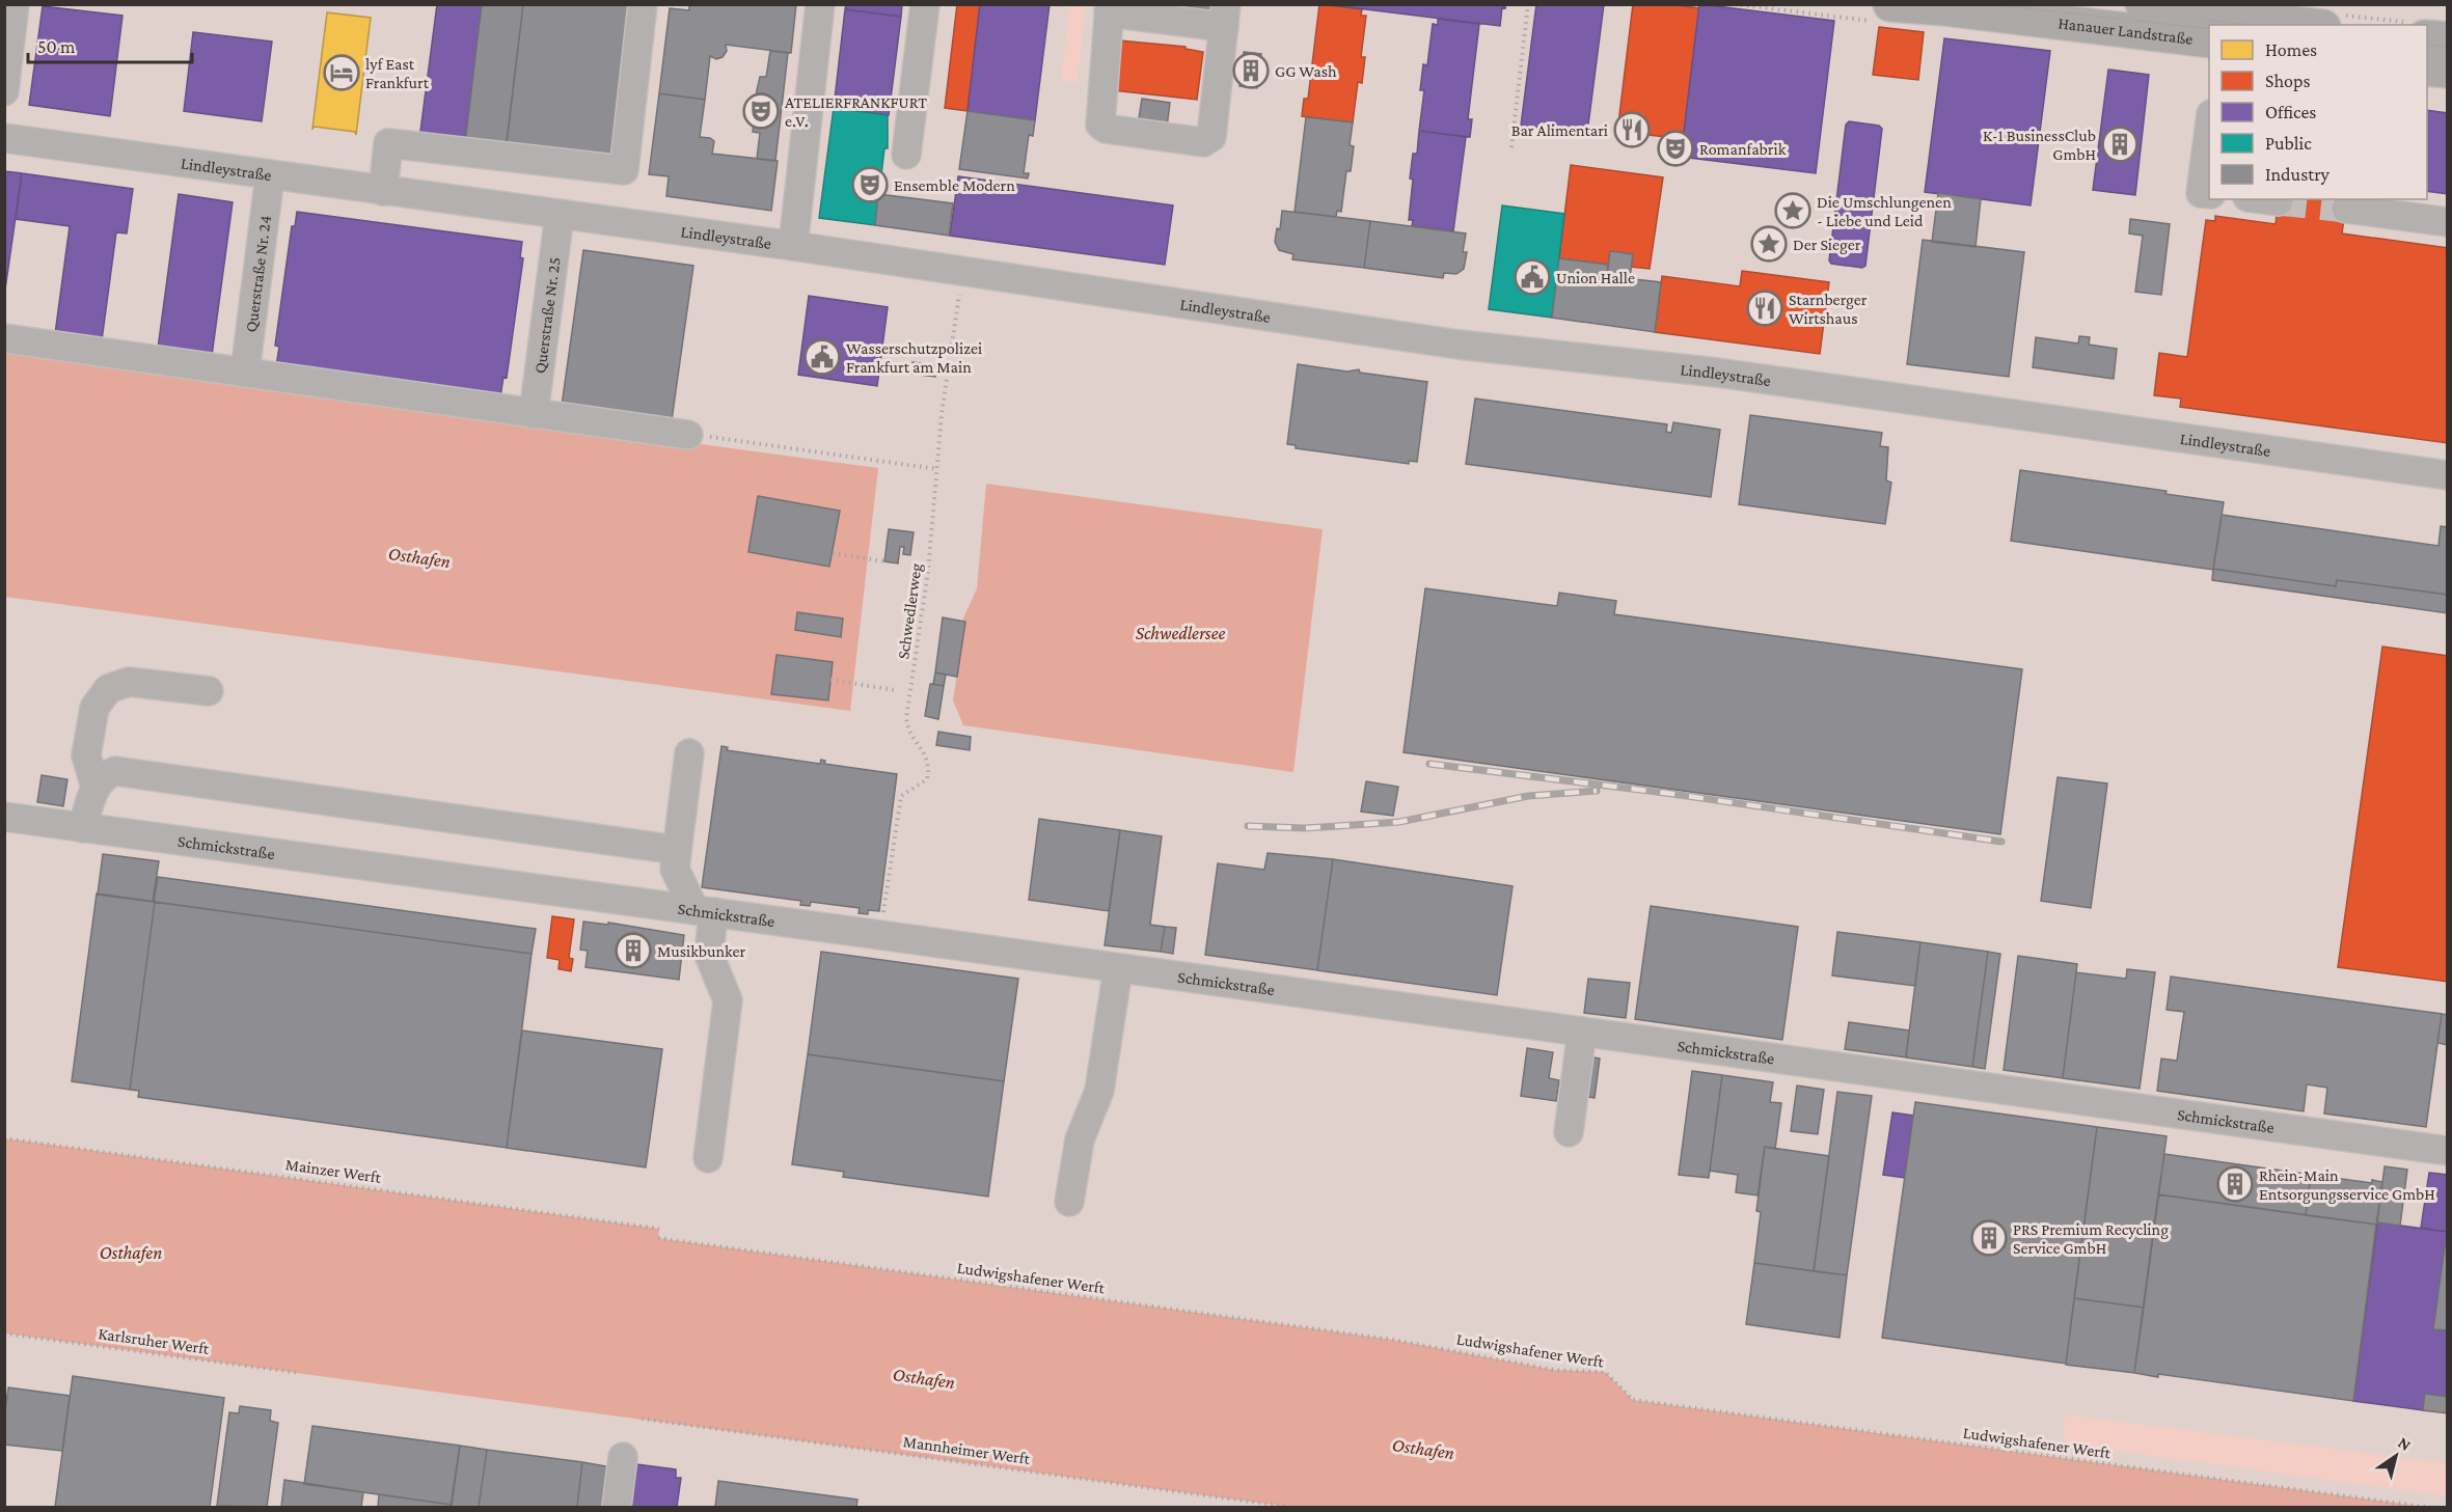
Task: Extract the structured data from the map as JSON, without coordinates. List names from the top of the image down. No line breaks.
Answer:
{"streets":{"main road":["Hanauer Landstraße"],"street":["Lindleystraße","Querstraße Nr. 24","Querstraße Nr. 25","Schmickstraße"],"path":["Schwedlerweg","Mainzer Werft","Ludwigshafener Werft","Karlsruher Werft","Mannheimer Werft"]},"crossings":[["Lindleystraße","Querstraße Nr. 24"],["Lindleystraße","Querstraße Nr. 25"],["Lindleystraße","Schwedlerweg"],["Schwedlerweg","Schmickstraße"]],"water":["Osthafen","Schwedlersee"],"places":{"building":["GG Wash","K-1 BusinessClub GmbH","Musikbunker","Rhein-Main Entsorgungsservice GmbH","PRS Premium Recycling Service GmbH"],"hotel":["lyf East Frankfurt"],"theatre":["ATELIERFRANKFURT e.V.","Romanfabrik","Ensemble Modern"],"restaurant":["Bar Alimentari","Starnberger Wirtshaus"],"place":["Die Umschlungenen - Liebe und Leid","Der Sieger"],"public building":["Union Halle","Wasserschutzpolizei Frankfurt am Main"]},"legend":["Homes","Shops","Offices","Public","Industry"],"scale_bar":"50 m","north":"top right"}
